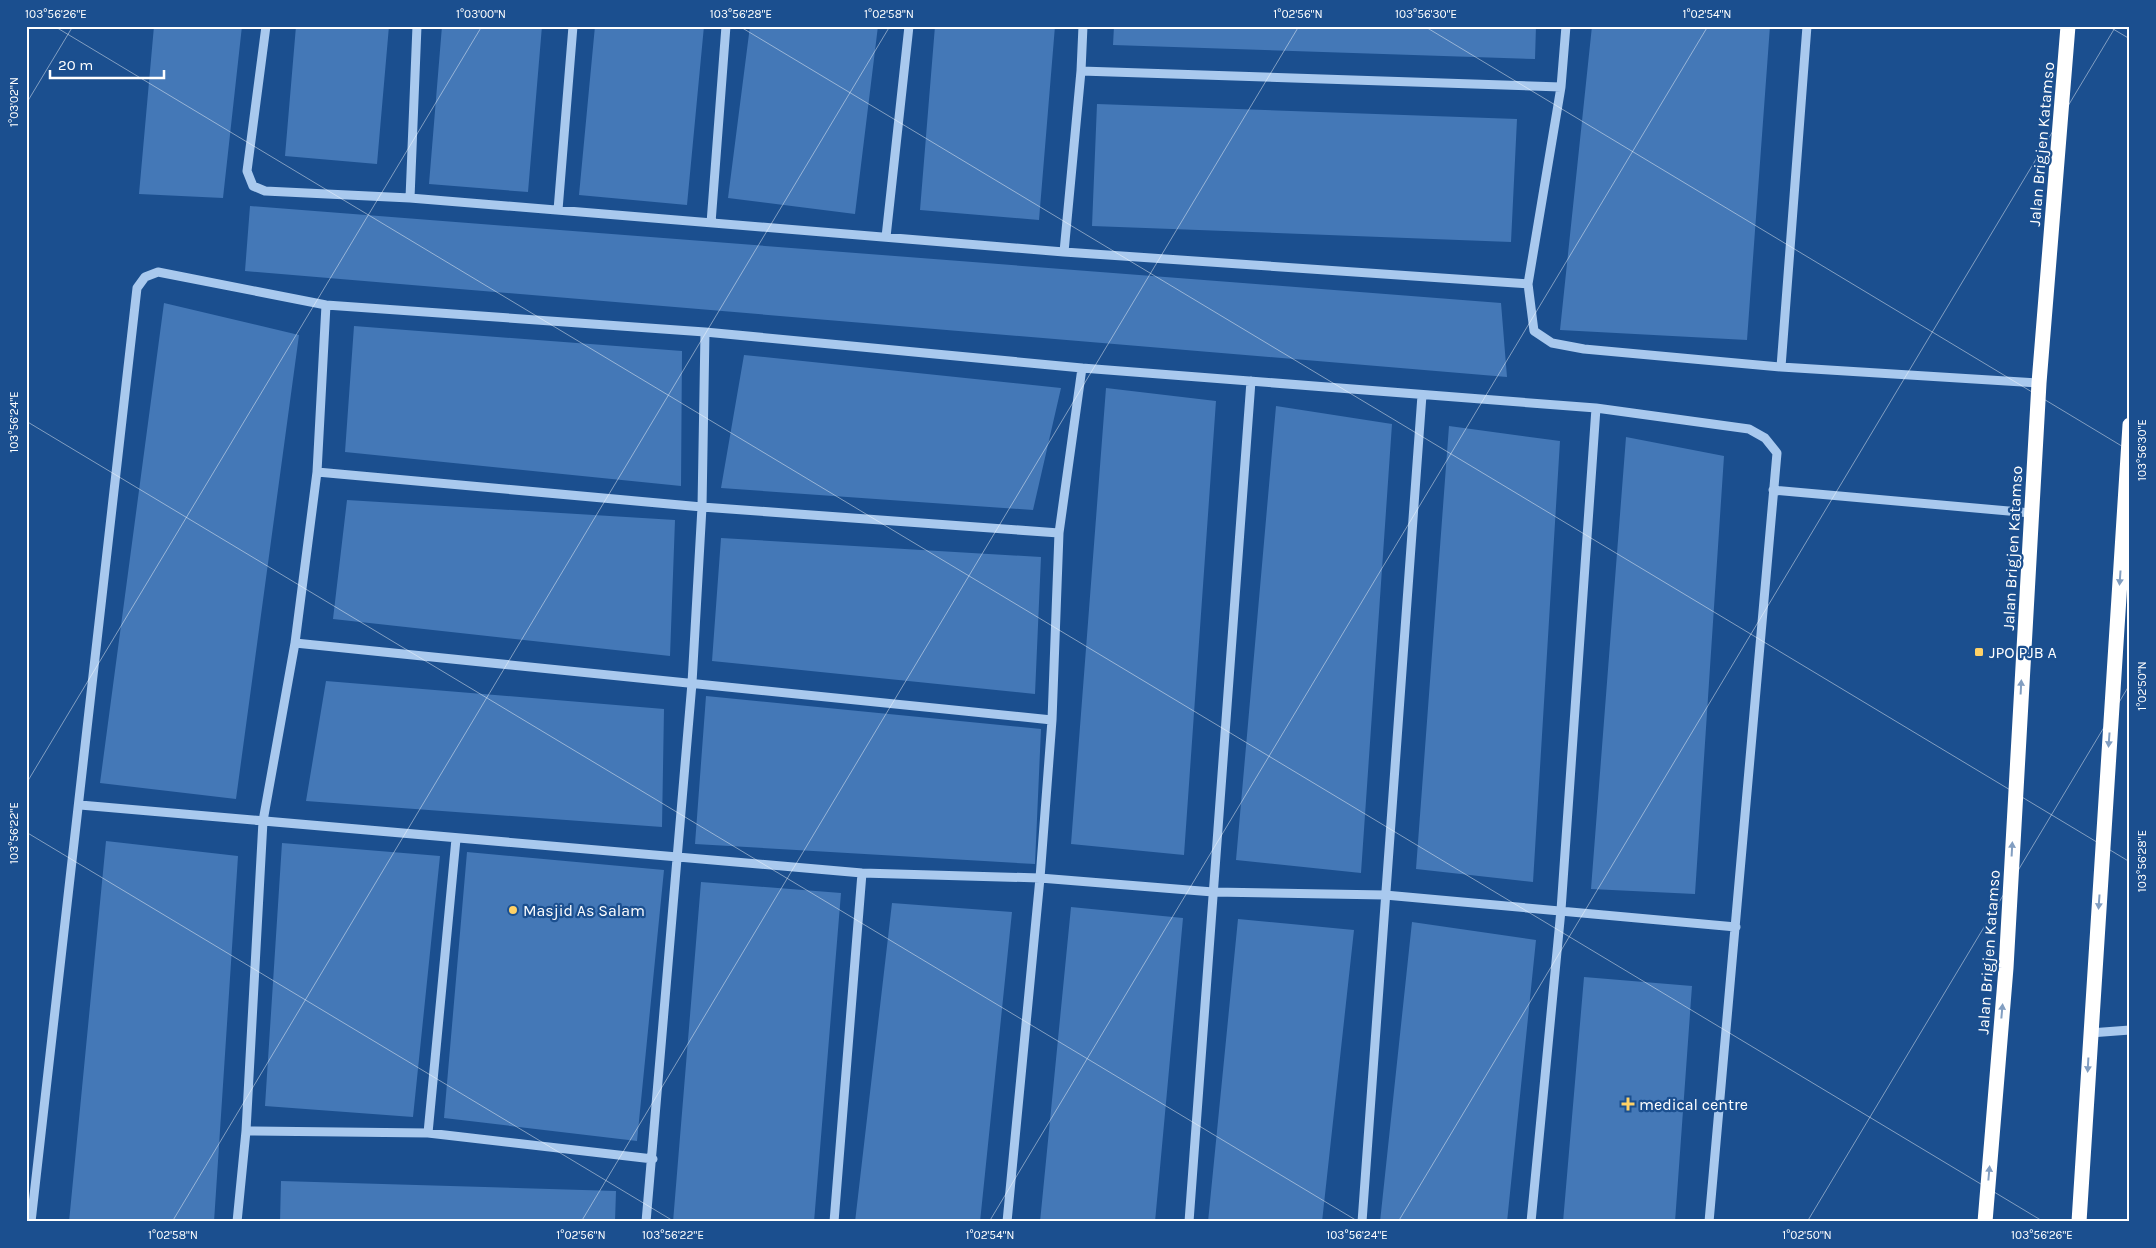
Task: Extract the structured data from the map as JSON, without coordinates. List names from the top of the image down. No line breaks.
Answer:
{"streets":{"highway":["Jalan Brigjen Katamso"]},"places":{"transit":["JPO PJB A"],"other":["Masjid As Salam"],"health":["medical centre"]},"scale_bar":"20 m","coordinates":["103°56'26\"E","1°03'00\"N","103°56'28\"E","1°02'58\"N","1°02'56\"N","103°56'30\"E","1°02'54\"N","1°03'02\"N","103°56'24\"E","1°02'50\"N","103°56'22\"E"]}
